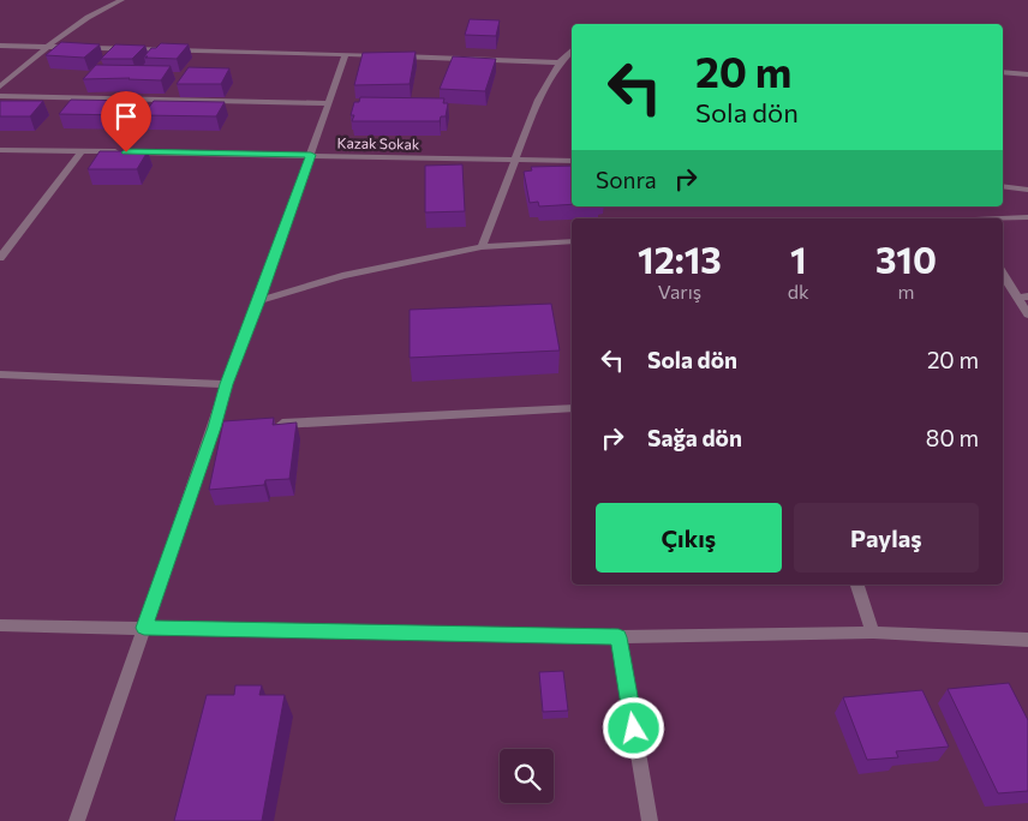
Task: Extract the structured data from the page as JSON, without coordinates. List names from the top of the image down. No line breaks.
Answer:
{"streets":{"street":["Kazak Sokak"]},"page":{"turn":["20 m","Sola dön"],"then":"Sonra","eta":["12:13","Varış","1","dk","310","m"],"list":[{"name":"Sola dön","value":"20 m"},{"name":"Sağa dön","value":"80 m"}],"buttons":["Çıkış","Paylaş"]}}
